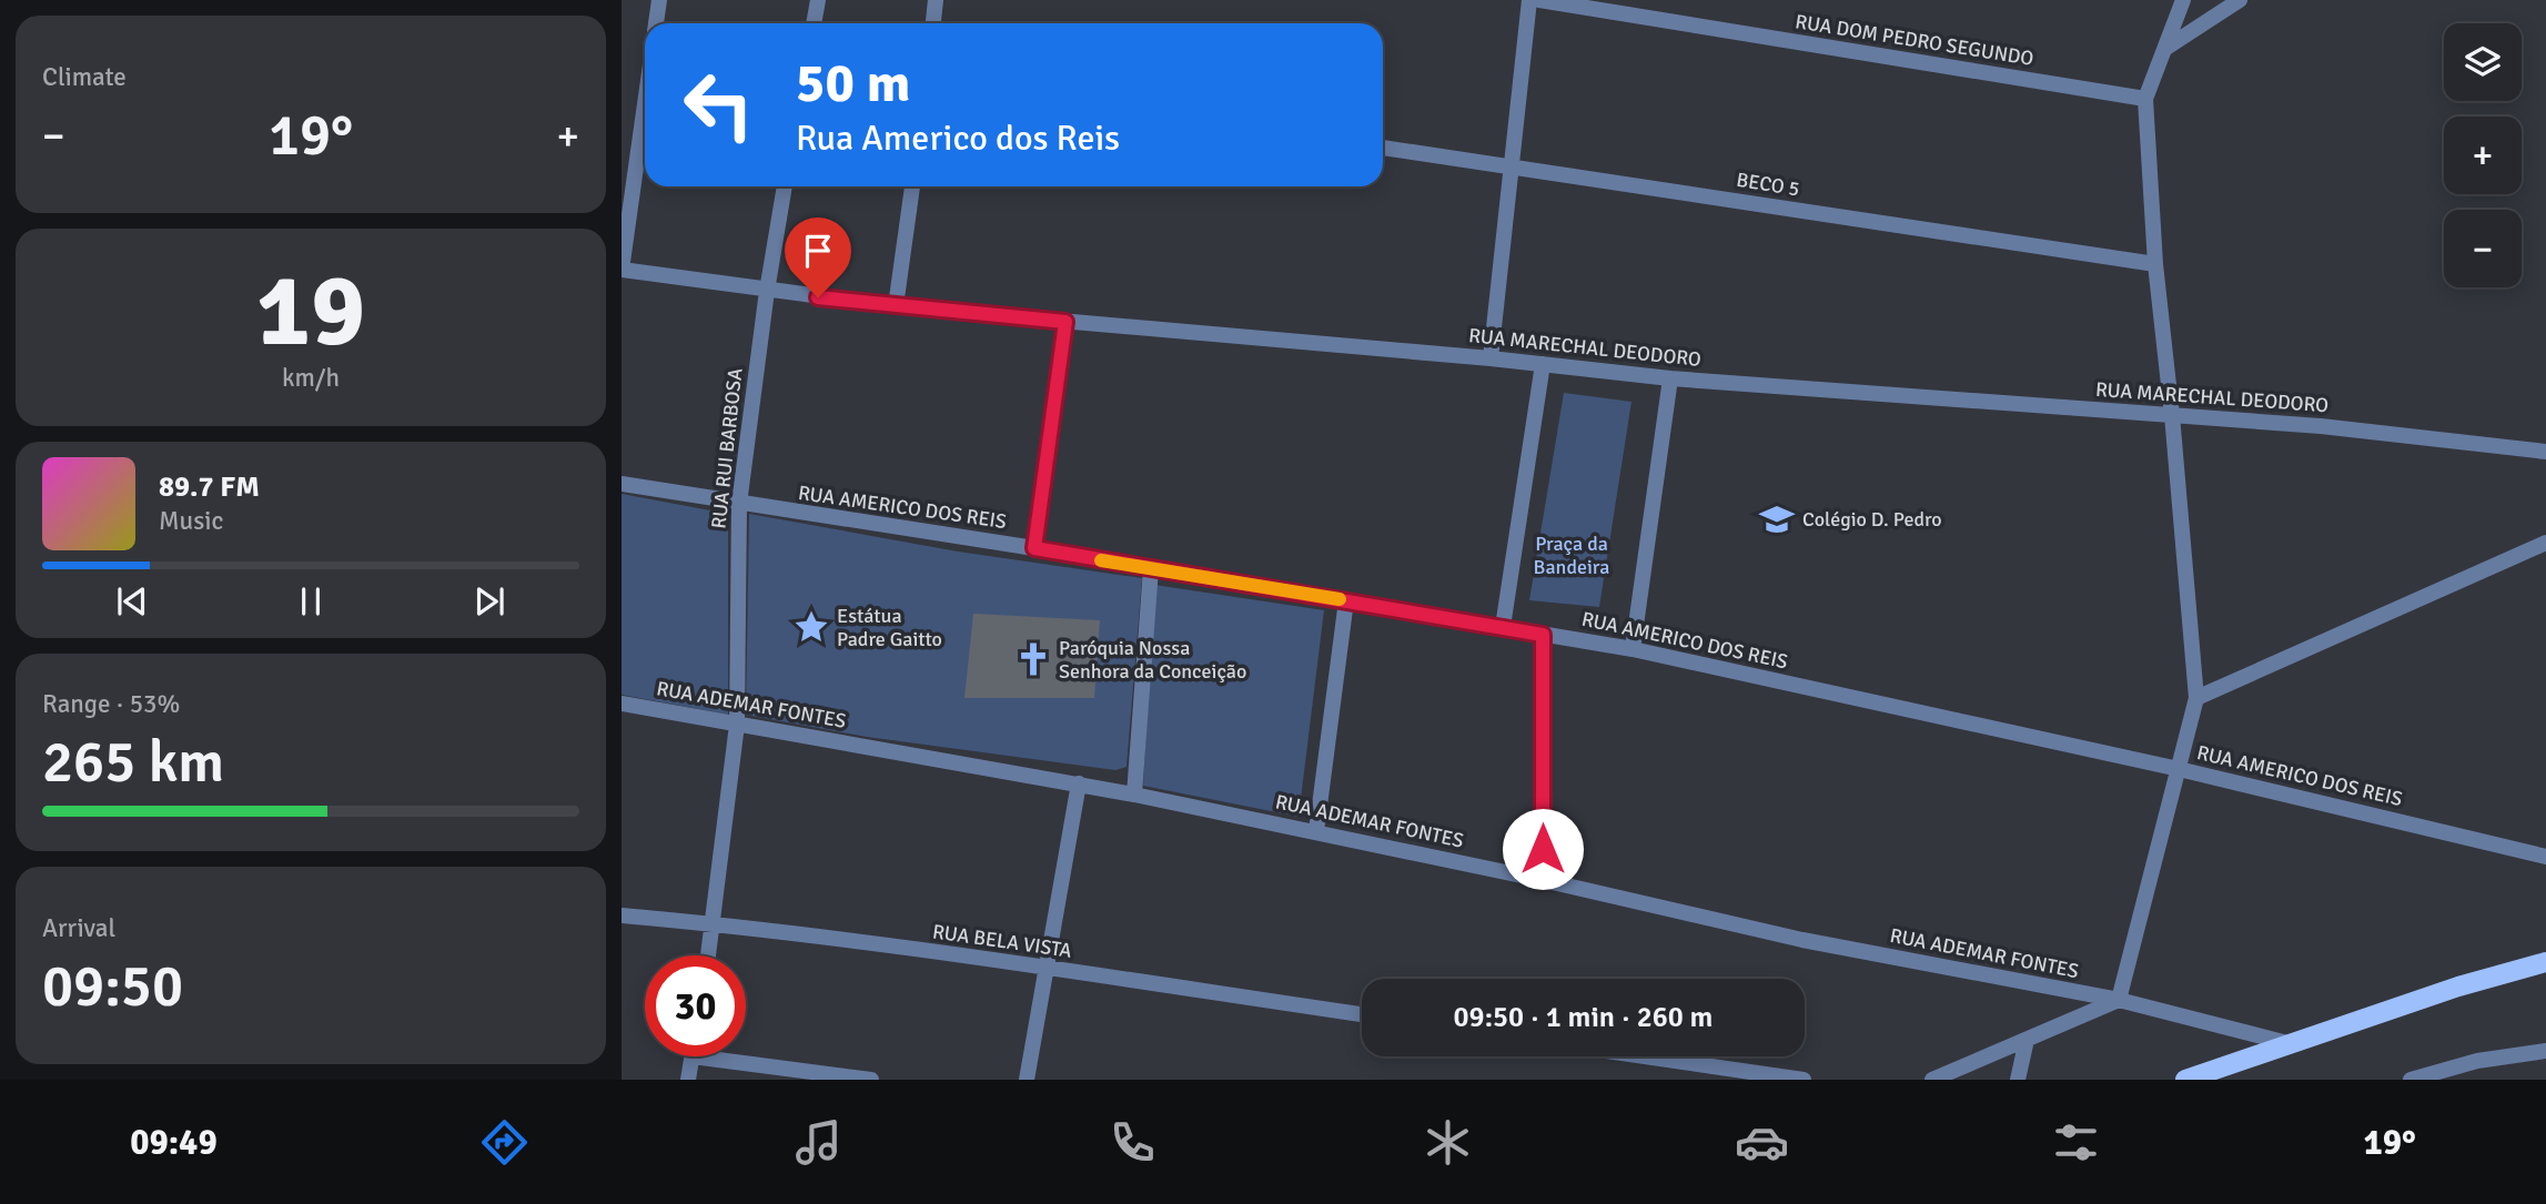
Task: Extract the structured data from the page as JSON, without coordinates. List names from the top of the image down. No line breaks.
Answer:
{"streets":{"street":["RUA DOM PEDRO SEGUNDO","BECO 5","RUA MARECHAL DEODORO","RUA RUI BARBOSA","RUA AMERICO DOS REIS","RUA ADEMAR FONTES","RUA BELA VISTA"]},"crossings":[["RUA MARECHAL DEODORO","RUA RUI BARBOSA"],["RUA RUI BARBOSA","RUA AMERICO DOS REIS"],["RUA RUI BARBOSA","RUA ADEMAR FONTES"],["RUA RUI BARBOSA","RUA BELA VISTA"]],"parks":["Praça da Bandeira"],"places":{"school or university":["Colégio D. Pedro"],"place":["Estátua Padre Gaitto"],"church":["Paróquia Nossa Senhora da Conceição"]},"page":{"tile":["Climate",["19","km/h"],["Range · 53%","265 km"],["Arrival","09:50"]],"map_buttons":["+","−"],"turn":["50 m","Rua Americo dos Reis"],"heat":["−","19°","+"],"song":["89.7 FM","Music"],"limit":"30","trip":"09:50 · 1 min · 260 m","tabs":["09:49","19°"]}}
